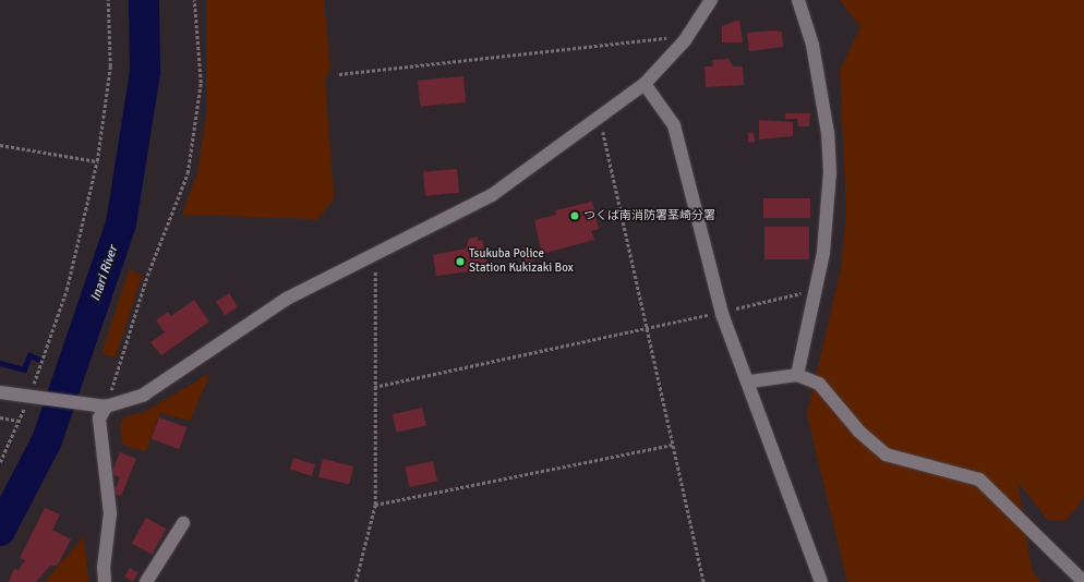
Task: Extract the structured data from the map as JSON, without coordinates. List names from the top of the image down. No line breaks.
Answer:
{"water":["Inari River"],"places":["つくば南消防署茎崎分署","Tsukuba Police Station Kukizaki Box"]}
